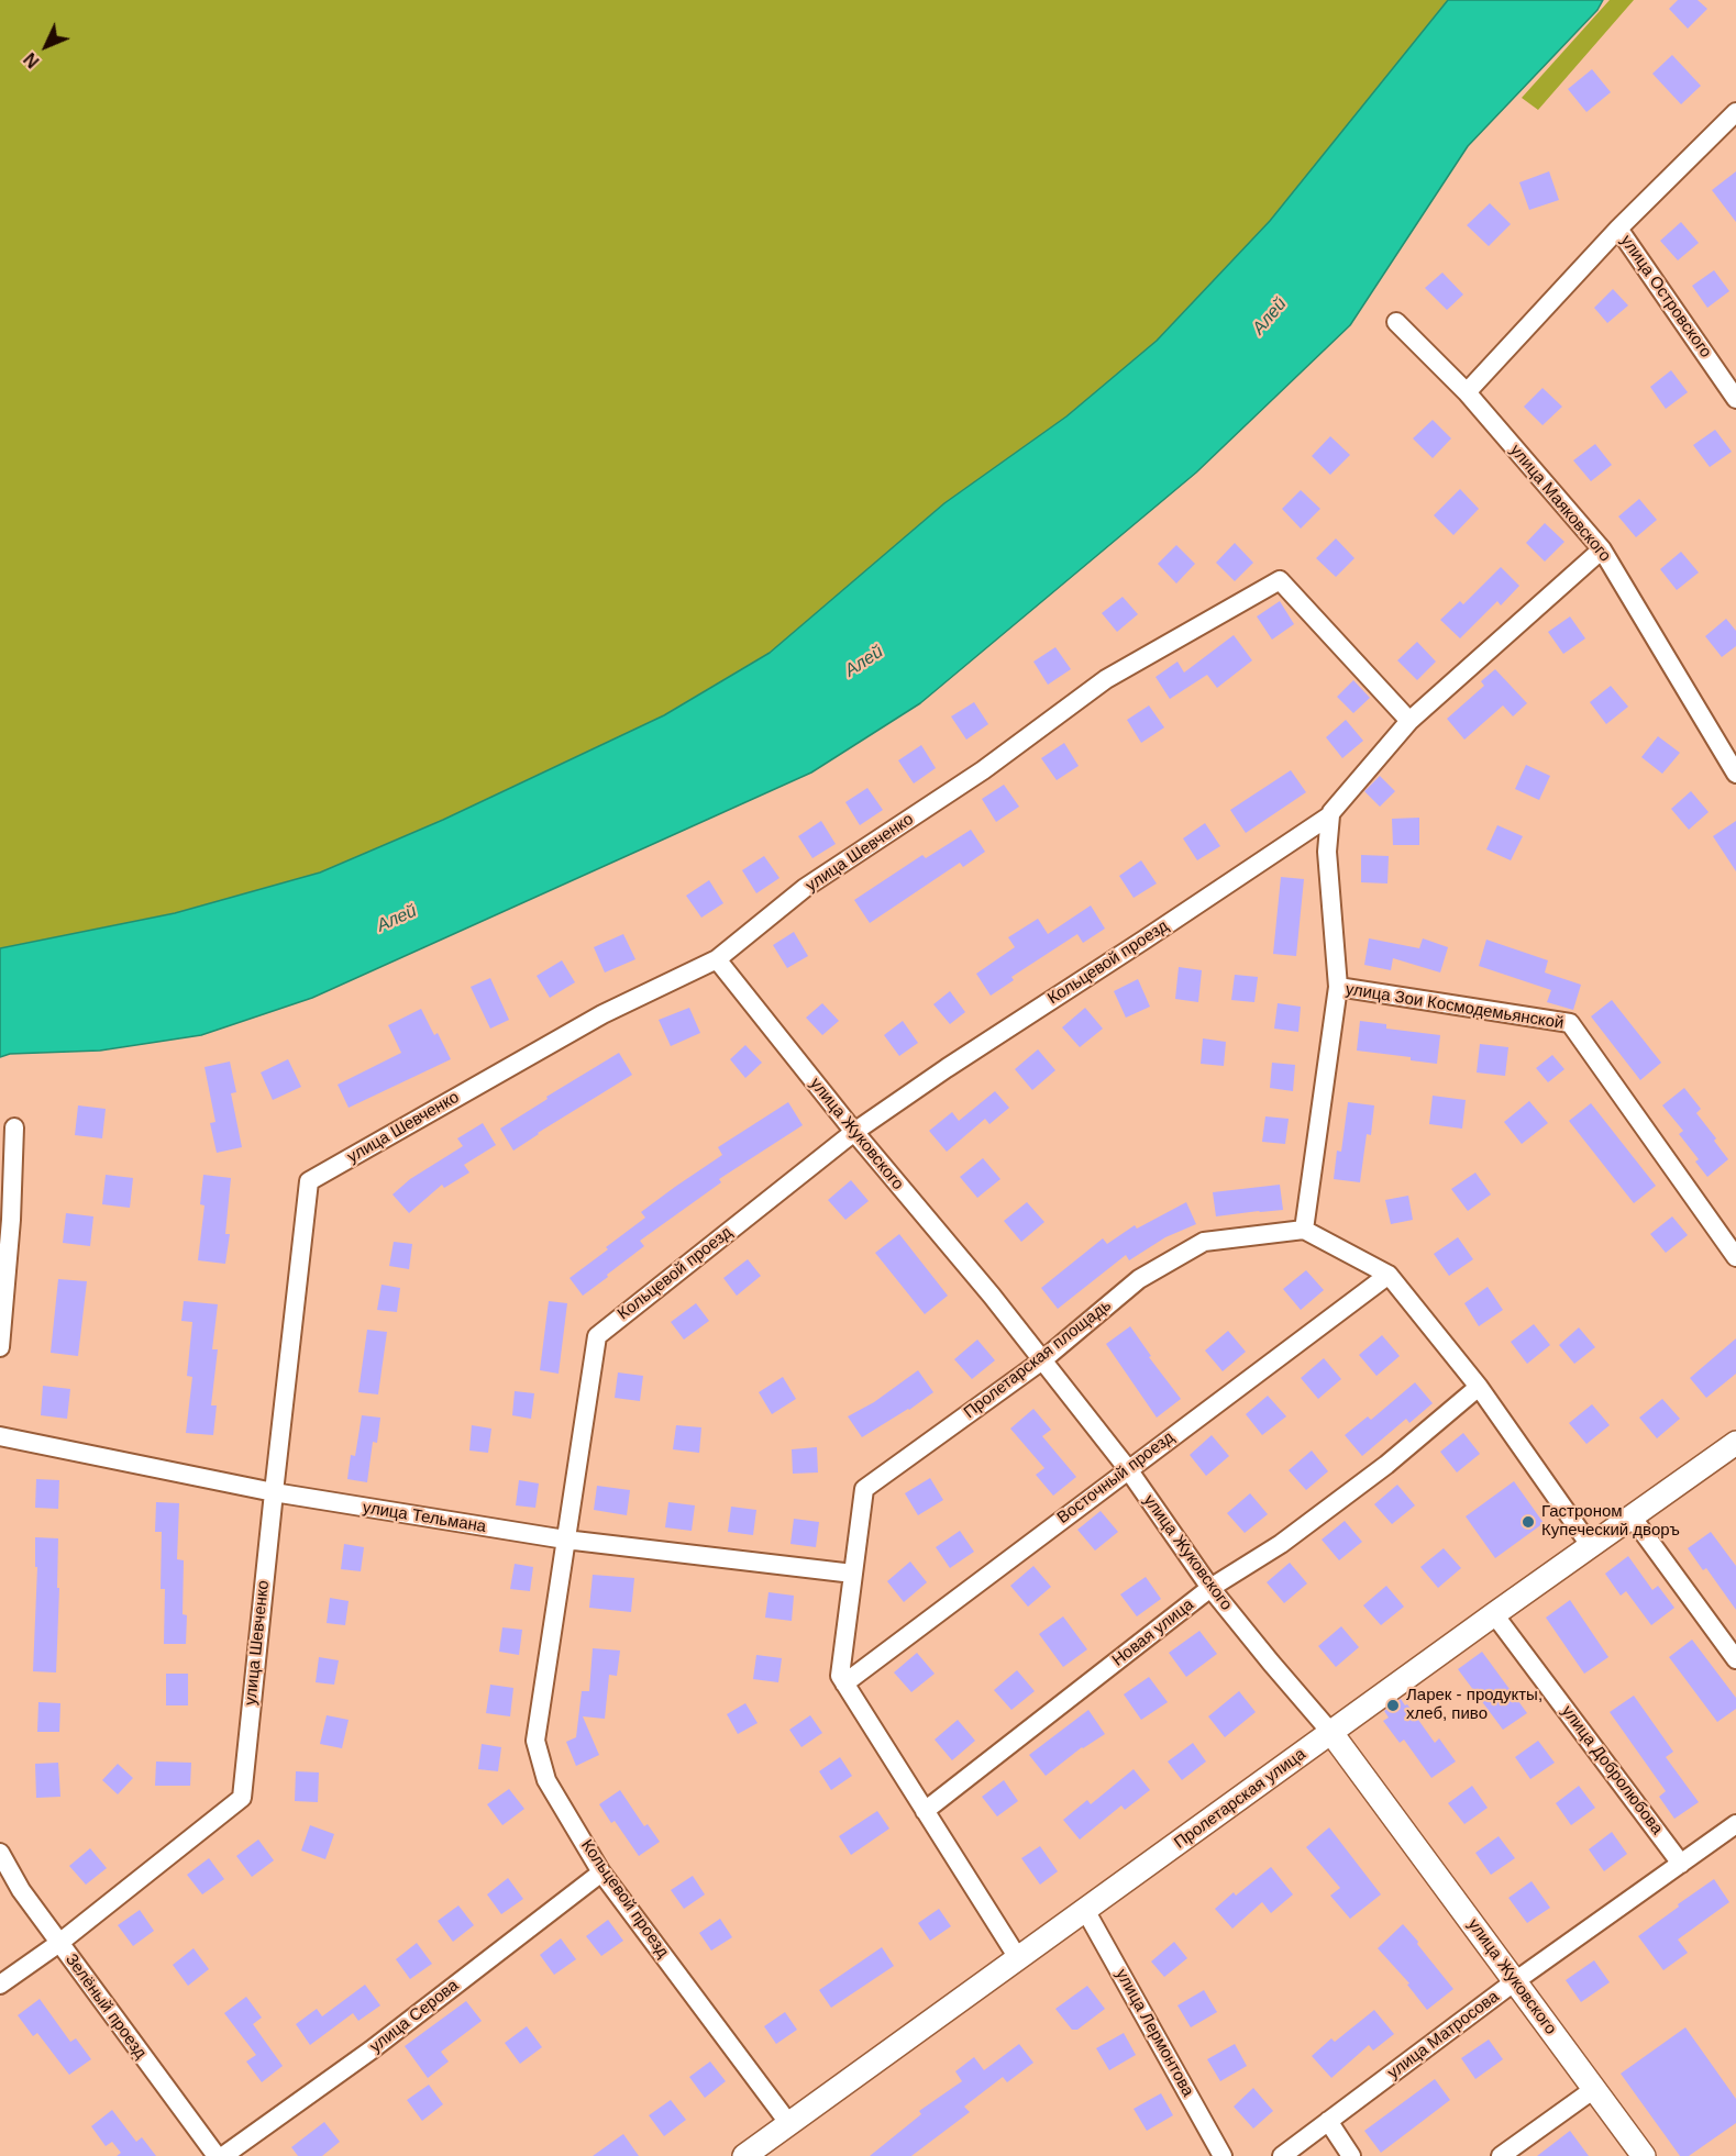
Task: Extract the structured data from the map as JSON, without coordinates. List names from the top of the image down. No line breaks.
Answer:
{"streets":{"street":["улица Островского","улица Маяковского","улица Шевченко","Кольцевой проезд","улица Зои Космодемьянской","улица Жуковского","Пролетарская площадь","Восточный проезд","улица Тельмана","Новая улица","улица Добролюбова","Пролетарская улица","Зелёный проезд","улица Серова","улица Лермонтова","улица Матросова"]},"crossings":[["улица Маяковского","Кольцевой проезд"],["улица Шевченко","Кольцевой проезд"],["улица Шевченко","улица Жуковского"],["улица Шевченко","улица Тельмана"],["улица Шевченко","Зелёный проезд"],["Кольцевой проезд","улица Жуковского"],["Кольцевой проезд","улица Тельмана"],["Кольцевой проезд","Пролетарская улица"],["Кольцевой проезд","улица Серова"],["улица Зои Космодемьянской","Пролетарская площадь"],["улица Жуковского","Пролетарская площадь"],["улица Жуковского","Восточный проезд"],["улица Жуковского","Новая улица"],["улица Жуковского","Пролетарская улица"],["улица Жуковского","улица Матросова"],["Пролетарская площадь","Восточный проезд"],["Пролетарская площадь","улица Тельмана"],["Пролетарская площадь","Новая улица"],["Пролетарская площадь","Пролетарская улица"],["улица Добролюбова","Пролетарская улица"],["улица Добролюбова","улица Матросова"],["Пролетарская улица","улица Лермонтова"]],"water":["Алей"],"places":["Гастроном Купеческий дворъ","Ларек - продукты, хлеб, пиво"],"north":"bottom left"}
